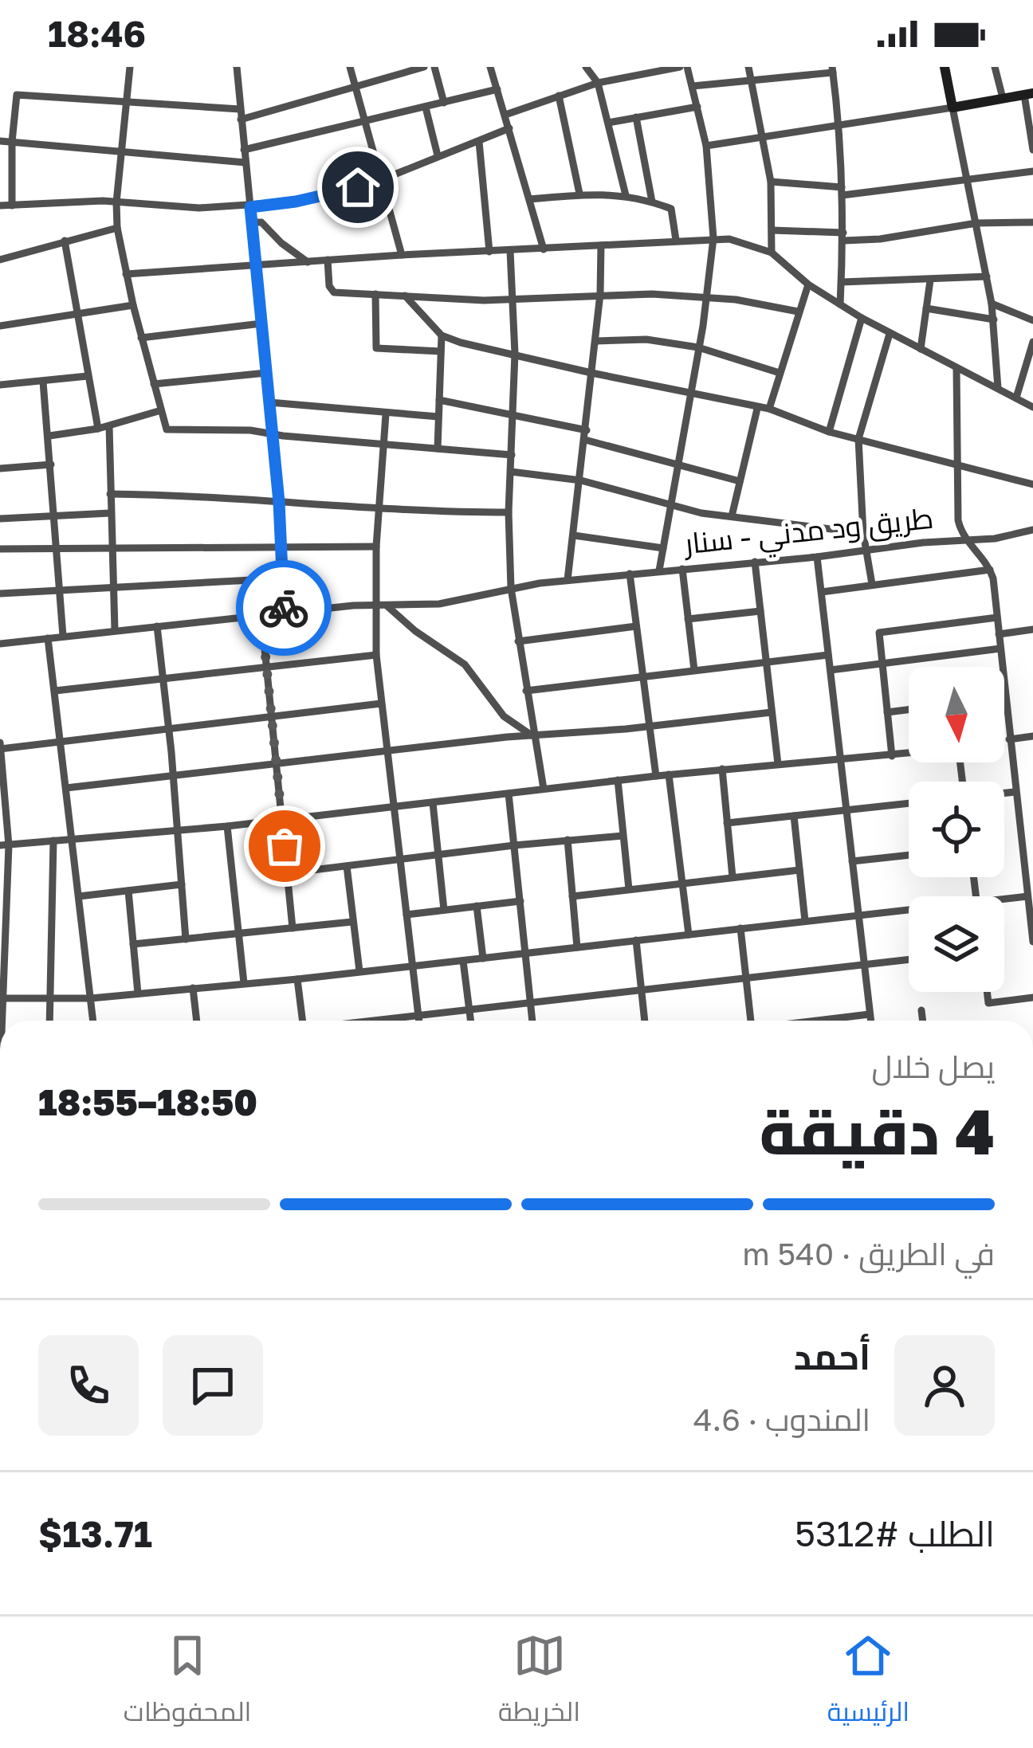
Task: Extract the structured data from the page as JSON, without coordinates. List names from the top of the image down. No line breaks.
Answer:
{"streets":{"street":["طريق ود مدني - سنار"]},"north":"bottom","page":{"status":"18:46","heading":["4 دقيقة","يصل خلال","18:50–18:55"],"panel":["أحمد","المندوب · 4.6","الطلب #5312","$13.71"],"bar":"في الطريق · 540 m","tabs":["الرئيسية","الخريطة","المحفوظات"]}}
